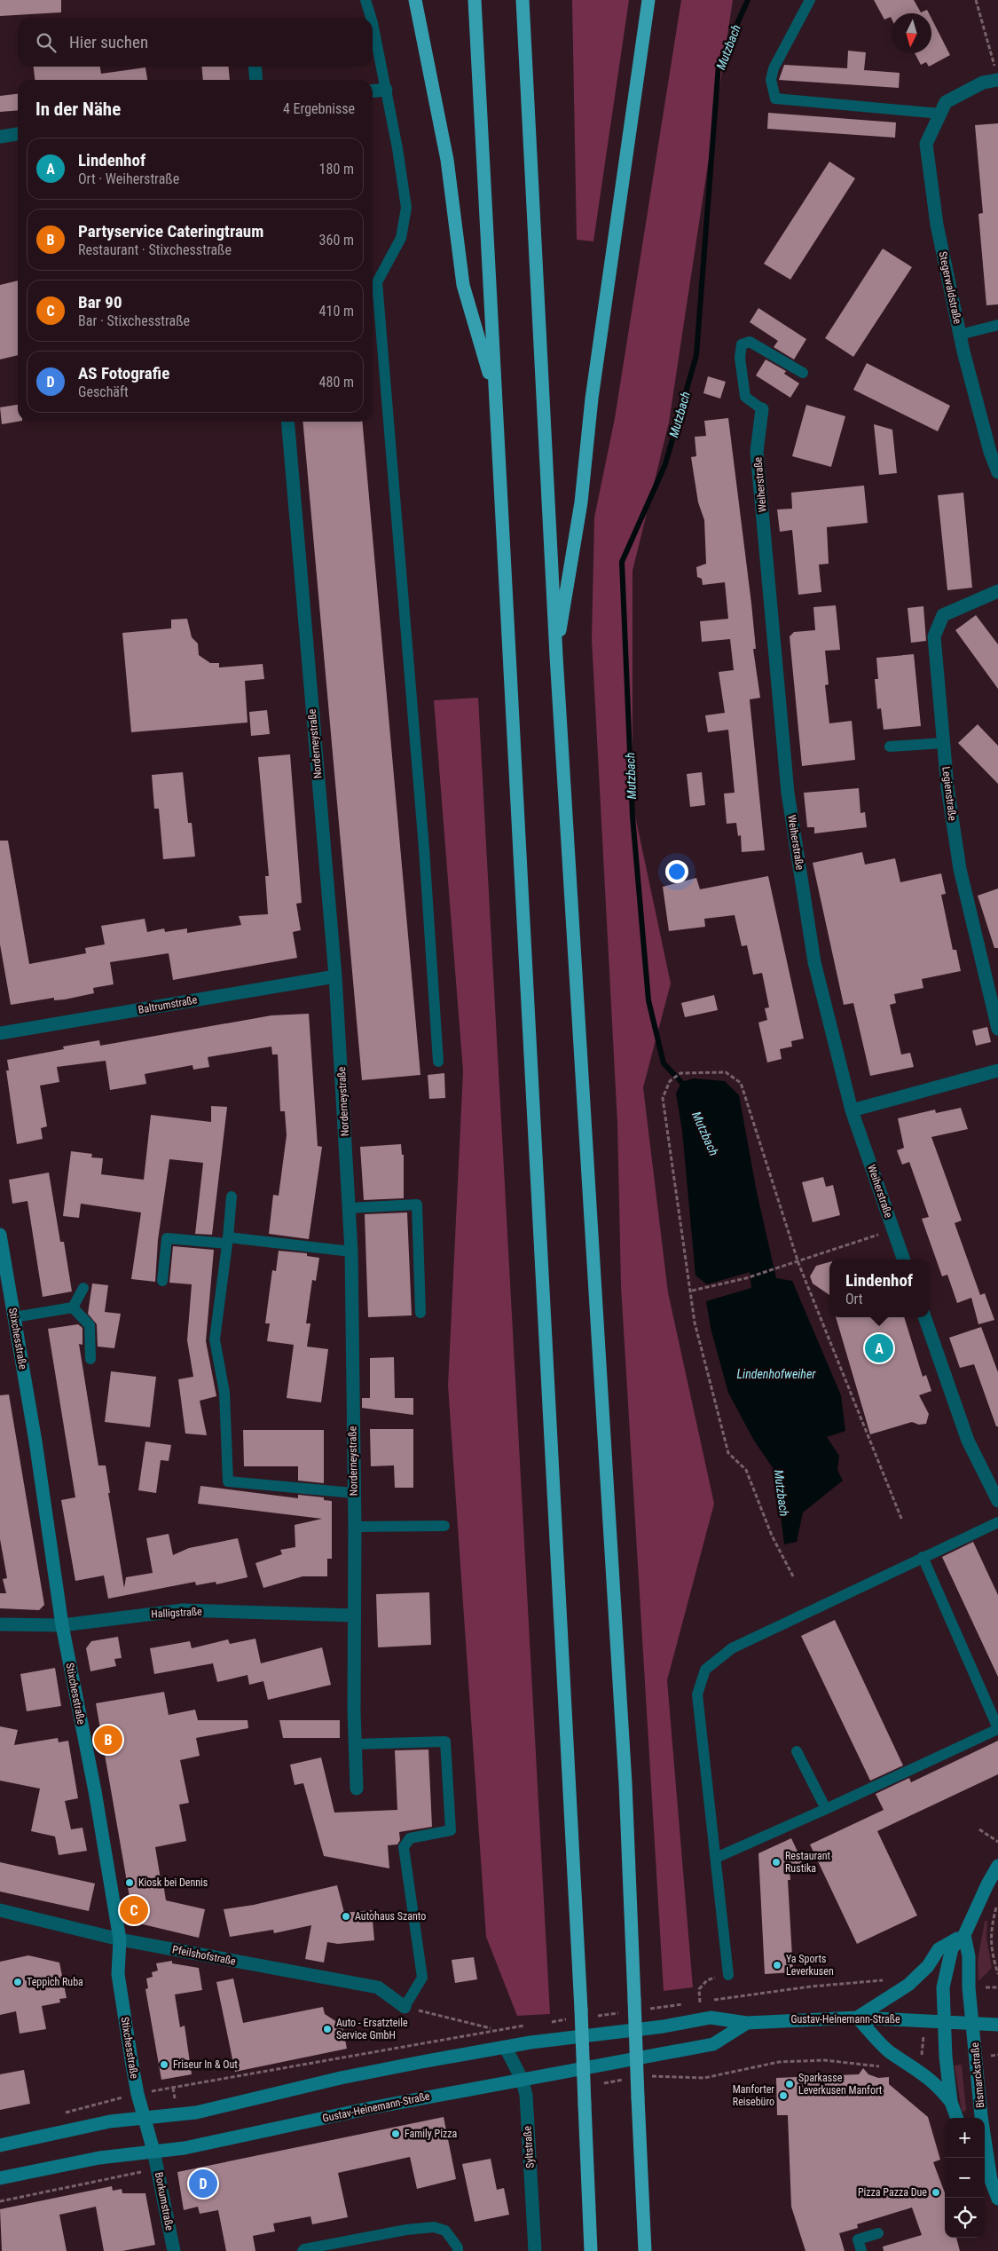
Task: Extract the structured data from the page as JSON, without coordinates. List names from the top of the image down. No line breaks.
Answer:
{"streets":{"main road":["Stixchesstraße","Gustav-Heinemann-Straße","Bismarckstraße"],"street":["Stegerwaldstraße","Weiherstraße","Norderneystraße","Legienstraße","Baltrumstraße","Halligstraße","Pfeilshofstraße","Syltstraße","Borkumstraße"]},"crossings":[["Norderneystraße","Baltrumstraße"],["Norderneystraße","Halligstraße"],["Stixchesstraße","Halligstraße"],["Stixchesstraße","Pfeilshofstraße"],["Stixchesstraße","Gustav-Heinemann-Straße"],["Stixchesstraße","Borkumstraße"],["Gustav-Heinemann-Straße","Bismarckstraße"],["Gustav-Heinemann-Straße","Syltstraße"],["Gustav-Heinemann-Straße","Borkumstraße"]],"water":["Mutzbach","Lindenhofweiher"],"places":["Restaurant Rustika","Kiosk bei Dennis","Autohaus Szanto","Ya Sports Leverkusen","Teppich Ruba","Auto - Ersatzteile Service GmbH","Friseur In & Out","Sparkasse Leverkusen Manfort","Manforter Reisebüro","Family Pizza","Pizza Pazza Due"],"north":"bottom","page":{"search":"Hier suchen","heading":["In der Nähe","4 Ergebnisse"],"list":[{"mark":"A","name":"Lindenhof","note":"Ort · Weiherstraße","value":"180 m"},{"mark":"B","name":"Partyservice Cateringtraum","note":"Restaurant · Stixchesstraße","value":"360 m"},{"mark":"C","name":"Bar 90","note":"Bar · Stixchesstraße","value":"410 m"},{"mark":"D","name":"AS Fotografie","note":"Geschäft","value":"480 m"}],"popup":["Lindenhof","Ort"],"pins":["A","B","C","D"],"map_buttons":["+","−"]}}
